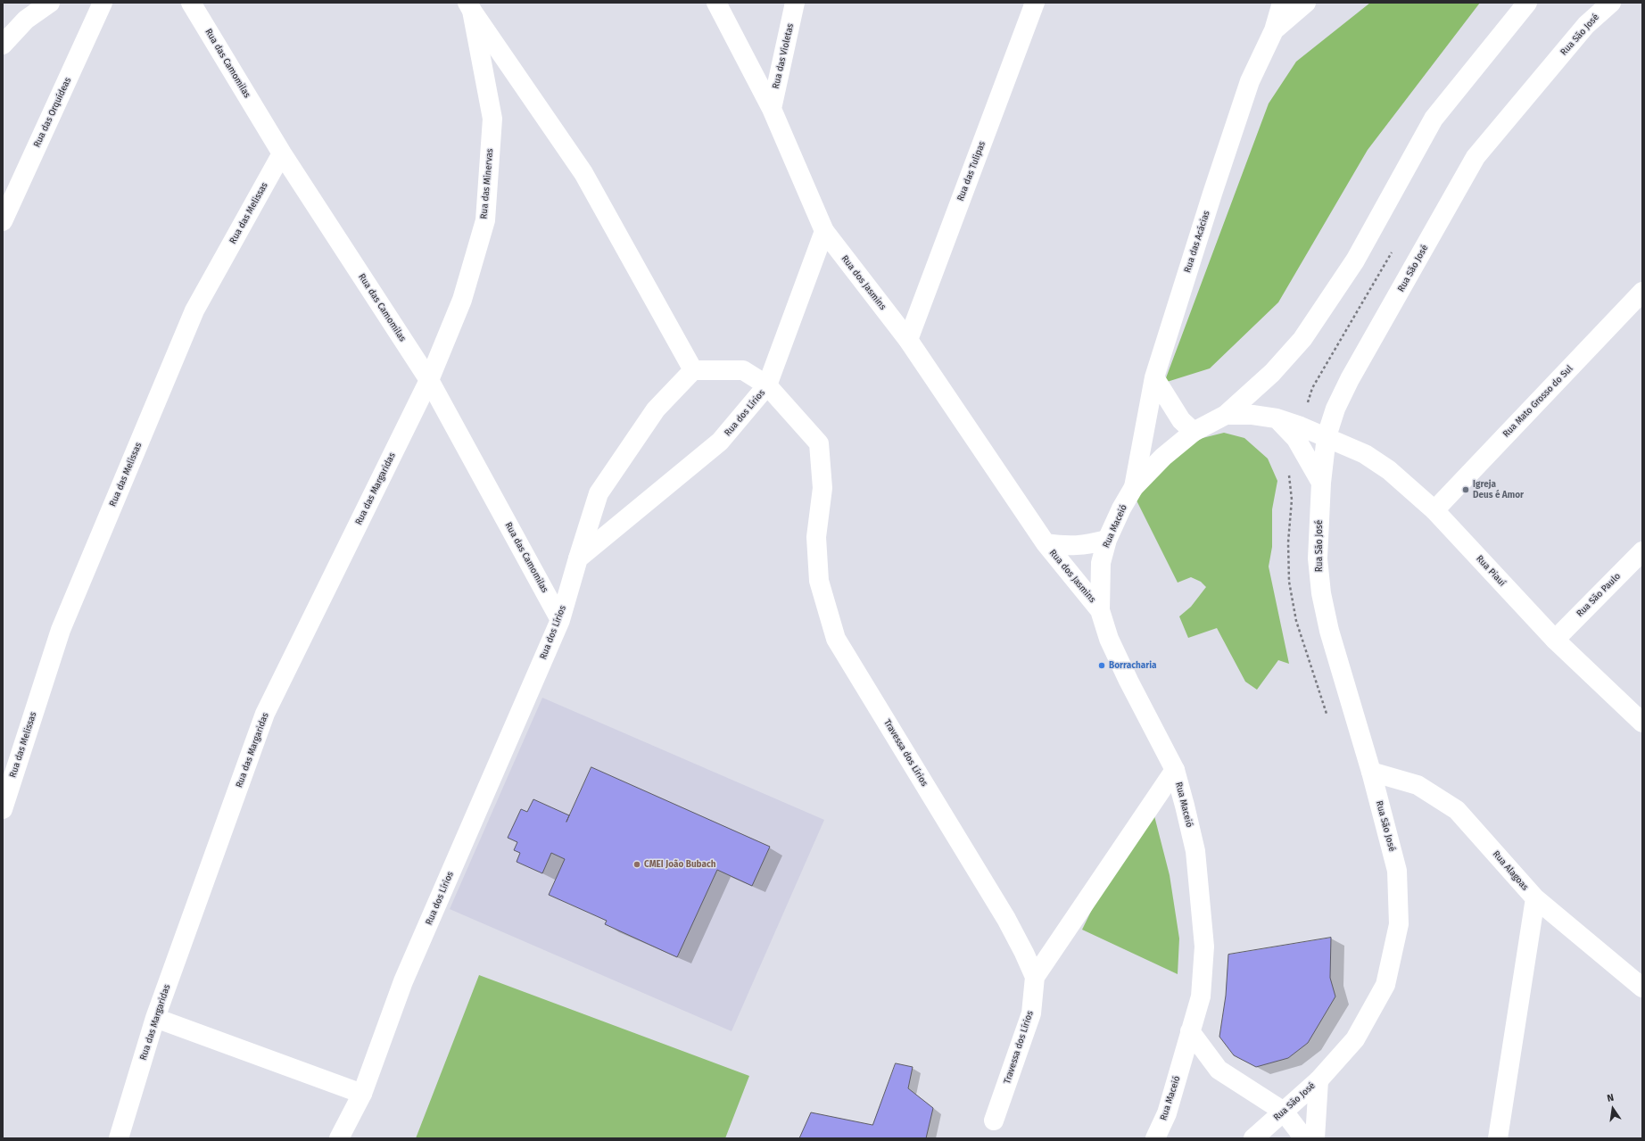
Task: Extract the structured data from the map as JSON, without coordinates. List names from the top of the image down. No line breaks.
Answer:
{"streets":{"street":["Rua São José","Rua das Violetas","Rua das Camomilas","Rua das Orquídeas","Rua das Tulipas","Rua das Minervas","Rua das Melissas","Rua das Acácias","Rua dos Jasmins","Rua Mato Grosso do Sul","Rua dos Lírios","Rua das Margaridas","Rua Maceió","Rua Piauí","Rua São Paulo","Travessa dos Lírios","Rua Alagoas"]},"crossings":[["Rua São José","Rua Piauí"],["Rua São José","Rua Alagoas"],["Rua das Violetas","Rua dos Jasmins"],["Rua das Camomilas","Rua das Minervas"],["Rua das Camomilas","Rua das Melissas"],["Rua das Camomilas","Rua dos Lírios"],["Rua das Camomilas","Rua das Margaridas"],["Rua das Tulipas","Rua dos Jasmins"],["Rua das Minervas","Rua das Margaridas"],["Rua das Acácias","Rua Maceió"],["Rua dos Jasmins","Rua dos Lírios"],["Rua dos Jasmins","Rua Maceió"],["Rua Mato Grosso do Sul","Rua Piauí"],["Rua dos Lírios","Travessa dos Lírios"],["Rua Piauí","Rua São Paulo"]],"places":["Igreja Deus é Amor","Borracharia","CMEI João Bubach"],"north":"top"}
